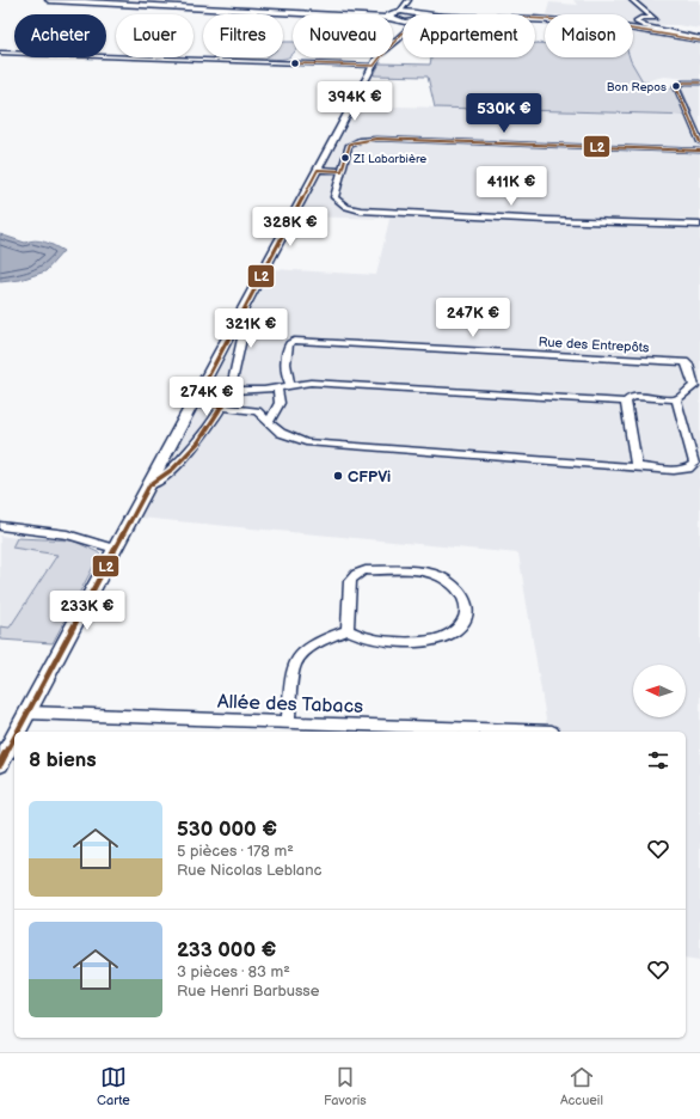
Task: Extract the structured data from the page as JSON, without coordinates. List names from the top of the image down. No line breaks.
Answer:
{"streets":{"street":["Rue des Entrepôts","Allée des Tabacs"]},"places":["Bon Repos","ZI Labarbière","CFPVi"],"lines":["transit line L2"],"north":"left","page":{"chip":["Acheter","Louer","Filtres","Nouveau","Appartement","Maison"],"price":["394K €","530K €","411K €","328K €","247K €","321K €","274K €","233K €"],"heading":"8 biens","list":[{"name":"530 000 €","note":"5 pièces · 178 m² · Rue Nicolas Leblanc"},{"name":"233 000 €","note":"3 pièces · 83 m² · Rue Henri Barbusse"}],"tabs":["Carte","Favoris","Accueil"]}}
